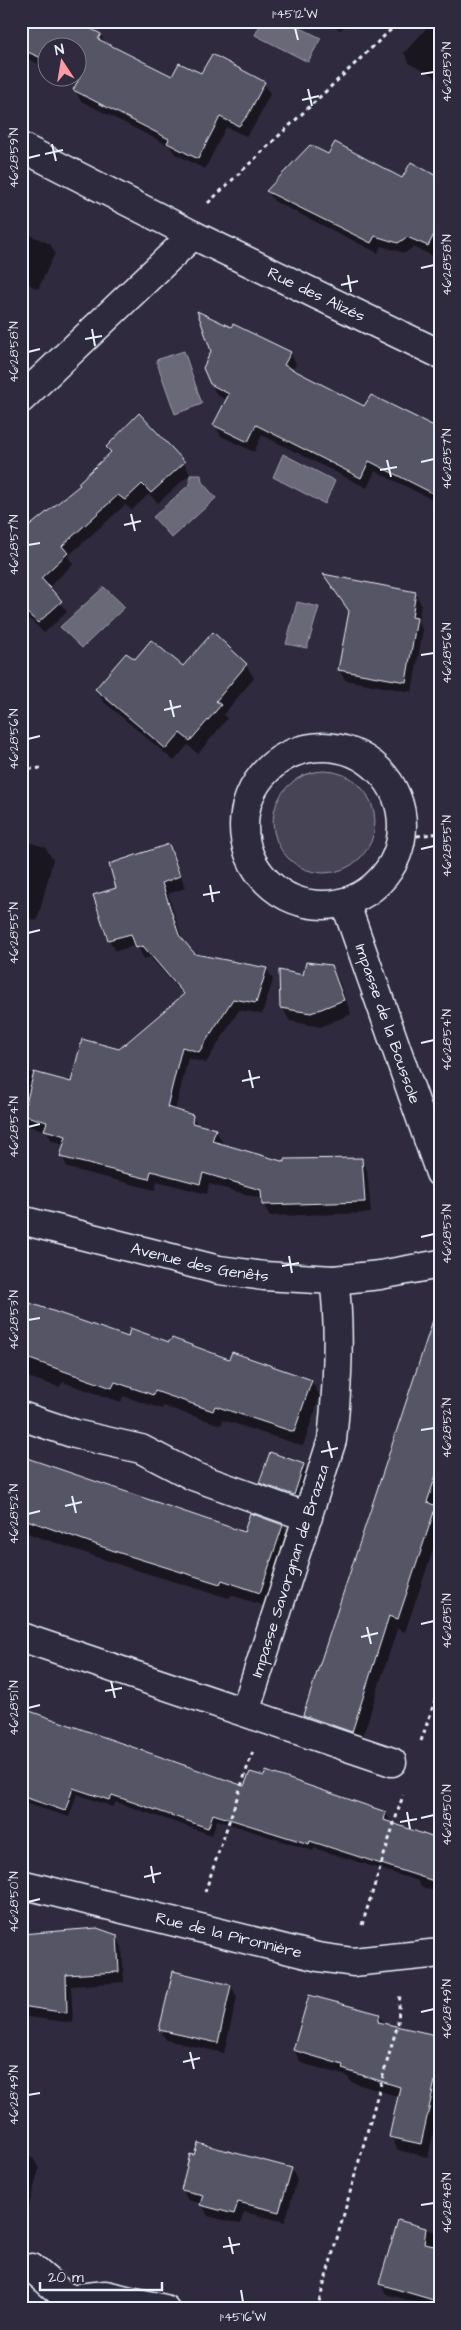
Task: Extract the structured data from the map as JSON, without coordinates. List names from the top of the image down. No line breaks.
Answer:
{"streets":{"street":["Rue des Alizés","Impasse de la Boussole","Avenue des Genêts","Impasse Savorgnan de Brazza","Rue de la Pironnière"]},"crossings":[["Avenue des Genêts","Impasse Savorgnan de Brazza"]],"scale_bar":"20 m","north":"top","coordinates":["1°45'12\"W","46°28'59\"N","46°28'58\"N","46°28'57\"N","46°28'56\"N","46°28'55\"N","46°28'54\"N","46°28'53\"N","46°28'52\"N","46°28'51\"N","46°28'50\"N","46°28'49\"N","46°28'48\"N","1°45'16\"W"]}
